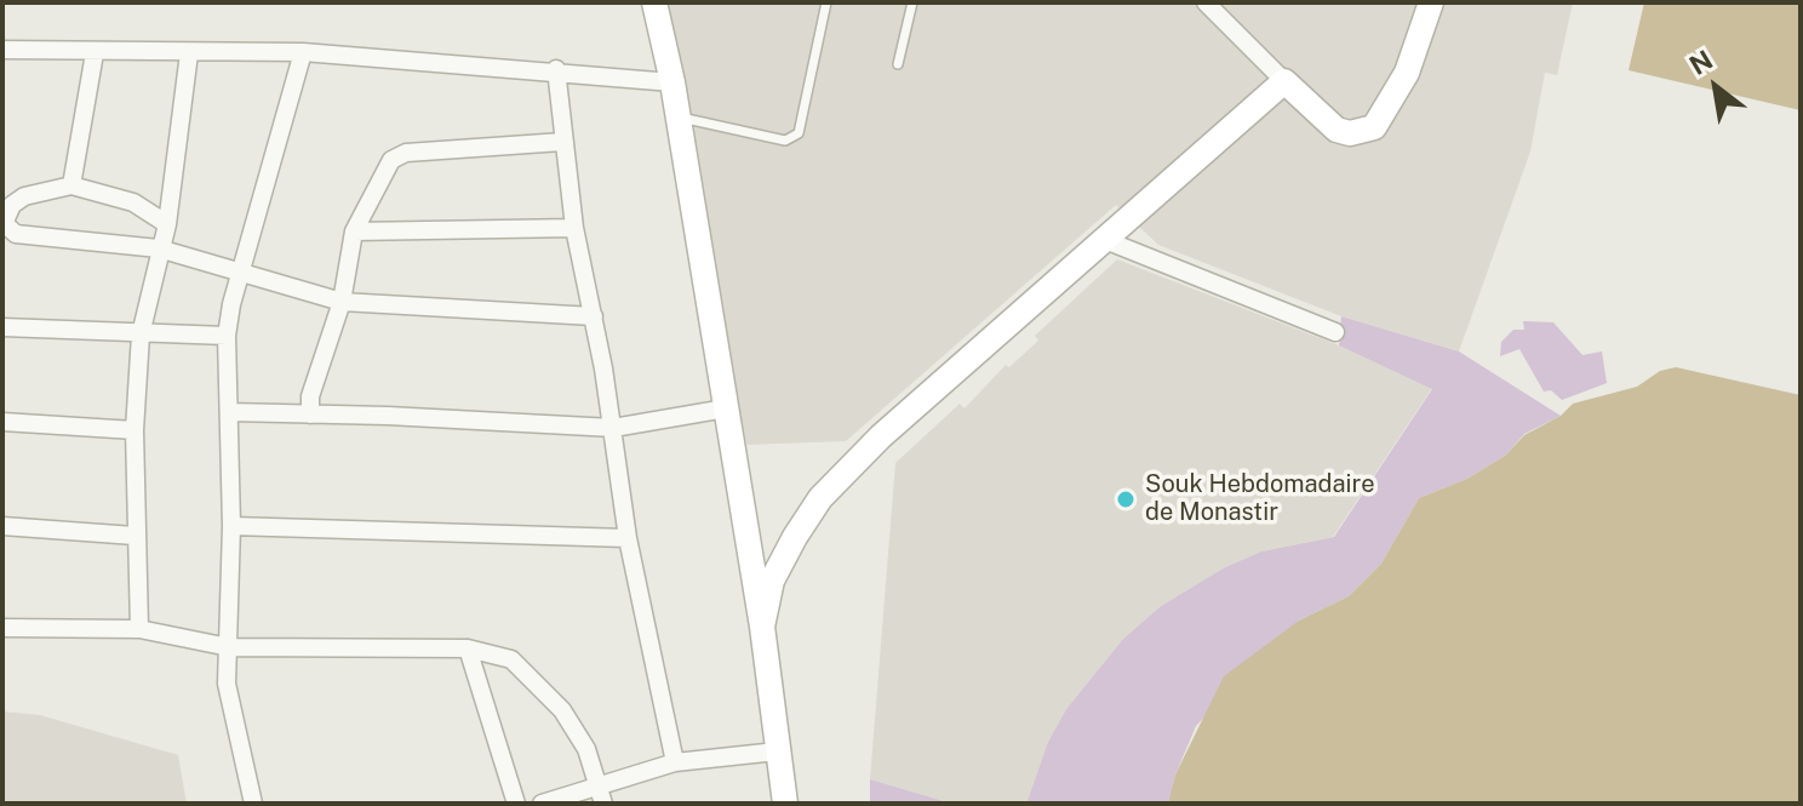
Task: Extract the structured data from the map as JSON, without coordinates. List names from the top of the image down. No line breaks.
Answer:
{"places":["Souk Hebdomadaire de Monastir"],"north":"top left"}
